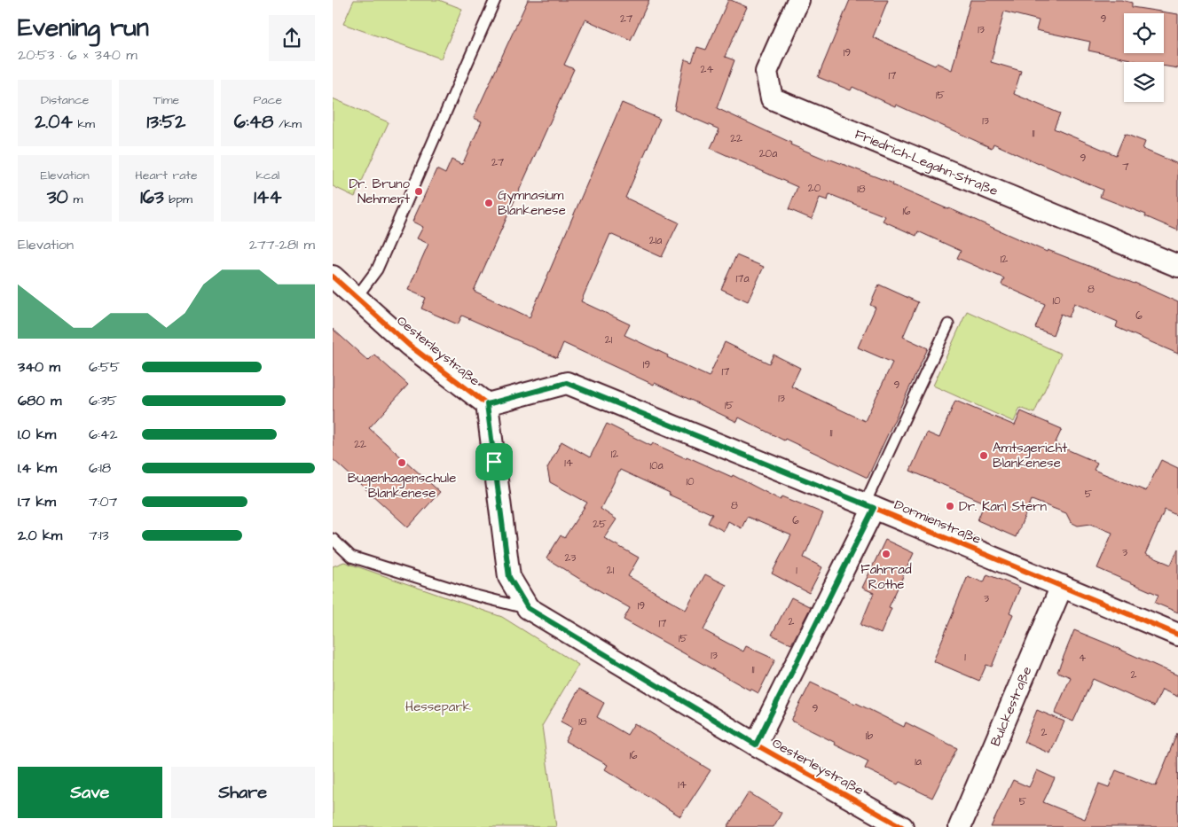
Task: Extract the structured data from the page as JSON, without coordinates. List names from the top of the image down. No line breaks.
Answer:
{"streets":{"street":["Friedrich-Legahn-Straße","Oesterleystraße","Dormienstraße","Bulckestraße"]},"crossings":[["Oesterleystraße","Dormienstraße"],["Dormienstraße","Bulckestraße"]],"parks":["Hessepark"],"places":["Dr. Bruno Nehmert","Gymnasium Blankenese","Amtsgericht Blankenese","Bugenhagenschule Blankenese","Dr. Karl Stern","Fahrrad Rothe"],"house_numbers":["27","9","13","19","24","17","15","13","11","22","20a","9","27","7","20","18","16","21a","12","17a","8","10","6","21","19","17","9","13","15","11","22","12","14","10a","10","5","8","6","25","3","23","21","1","3","19","2","17","15","13","1","4","11","2","9","18","2","1b","16","1a","14","5"],"page":{"heading":["Evening run","20:53 · 6 × 340 m"],"stats":[["Distance","2.04 km"],["Time","13:52"],["Pace","6:48 /km"],["Elevation","30 m"],["Heart rate","163 bpm"],["kcal","144"]],"chart":["Elevation","277–281 m"],"list":[{"name":"340 m","note":"6:55"},{"name":"680 m","note":"6:35"},{"name":"1.0 km","note":"6:42"},{"name":"1.4 km","note":"6:18"},{"name":"1.7 km","note":"7:07"},{"name":"2.0 km","note":"7:13"}],"buttons":["Save","Share"]}}
